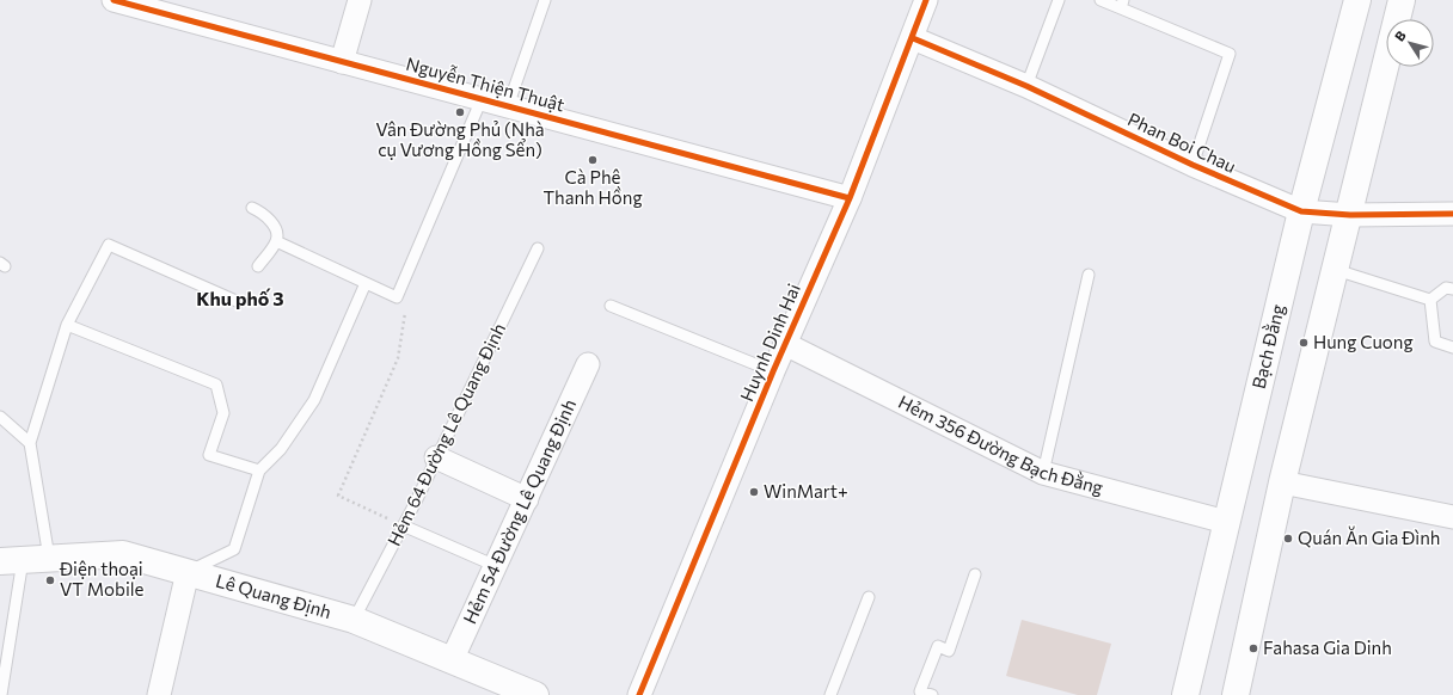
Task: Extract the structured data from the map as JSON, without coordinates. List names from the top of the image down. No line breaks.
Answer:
{"streets":{"main road":["Bạch Đằng","Lê Quang Định"],"street":["Nguyễn Thiện Thuật","Phan Boi Chau","Huynh Dinh Hai","Hẻm 356 Đường Bạch Đằng","Hẻm 54 Đường Lê Quang Định"],"lane":["Hẻm 64 Đường Lê Quang Định"]},"crossings":[["Nguyễn Thiện Thuật","Huynh Dinh Hai"],["Phan Boi Chau","Huynh Dinh Hai"],["Phan Boi Chau","Bạch Đằng"],["Huynh Dinh Hai","Hẻm 356 Đường Bạch Đằng"],["Bạch Đằng","Hẻm 356 Đường Bạch Đằng"],["Hẻm 64 Đường Lê Quang Định","Lê Quang Định"],["Hẻm 54 Đường Lê Quang Định","Lê Quang Định"]],"districts":["Khu phố 3"],"places":["Vân Đường Phủ (Nhà cụ Vương Hồng Sển)","Cà Phê Thanh Hồng","Hung Cuong","WinMart+","Quán Ăn Gia Đình","Điện thoại VT Mobile","Fahasa Gia Dinh"],"north":"top left"}
